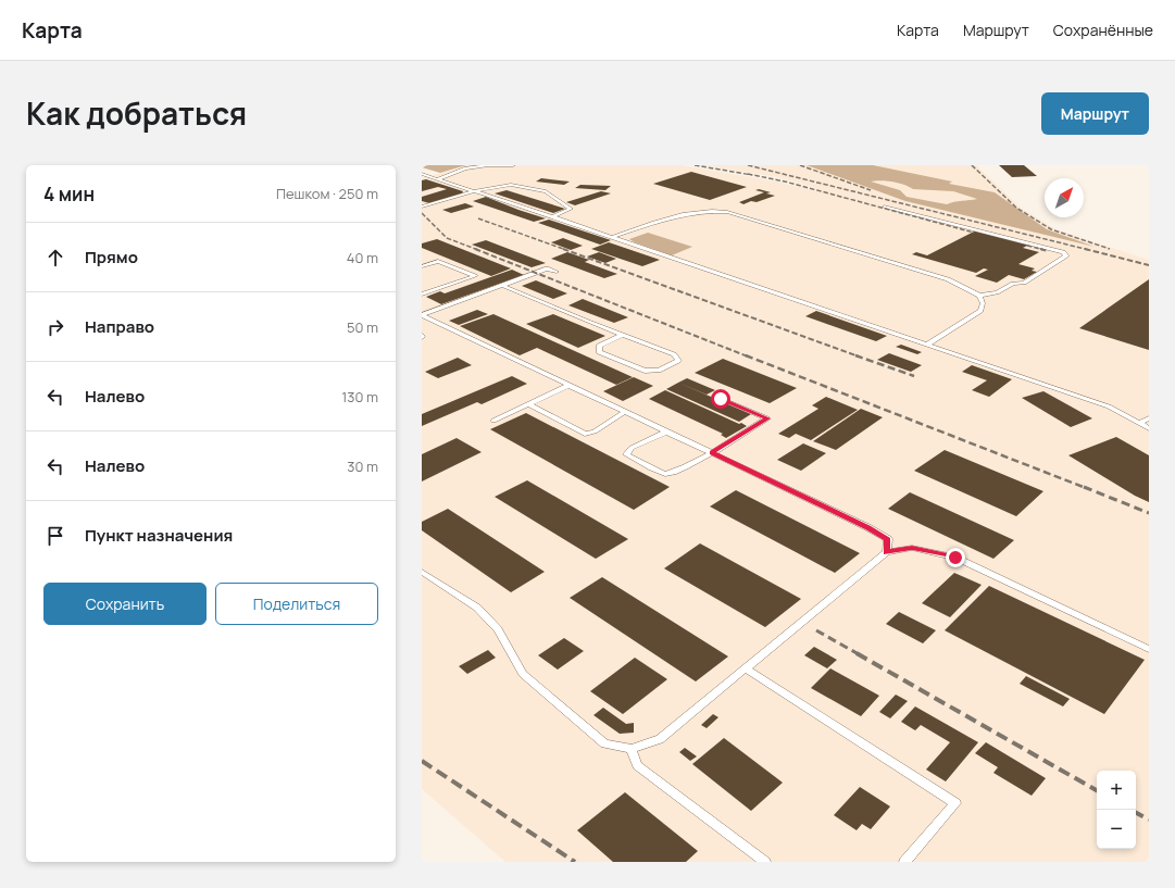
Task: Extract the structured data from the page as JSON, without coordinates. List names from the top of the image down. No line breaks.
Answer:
{"north":"top right","page":{"header":"Карта","nav":["Карта","Маршрут","Сохранённые"],"title":"Как добраться","buttons":["Маршрут",["Сохранить","Поделиться"]],"heading":["4 мин","Пешком · 250 m"],"list":[["Прямо","40 m"],["Направо","50 m"],["Налево","130 m"],["Налево","30 m"],"Пункт назначения"],"map_buttons":["+","−"]}}
